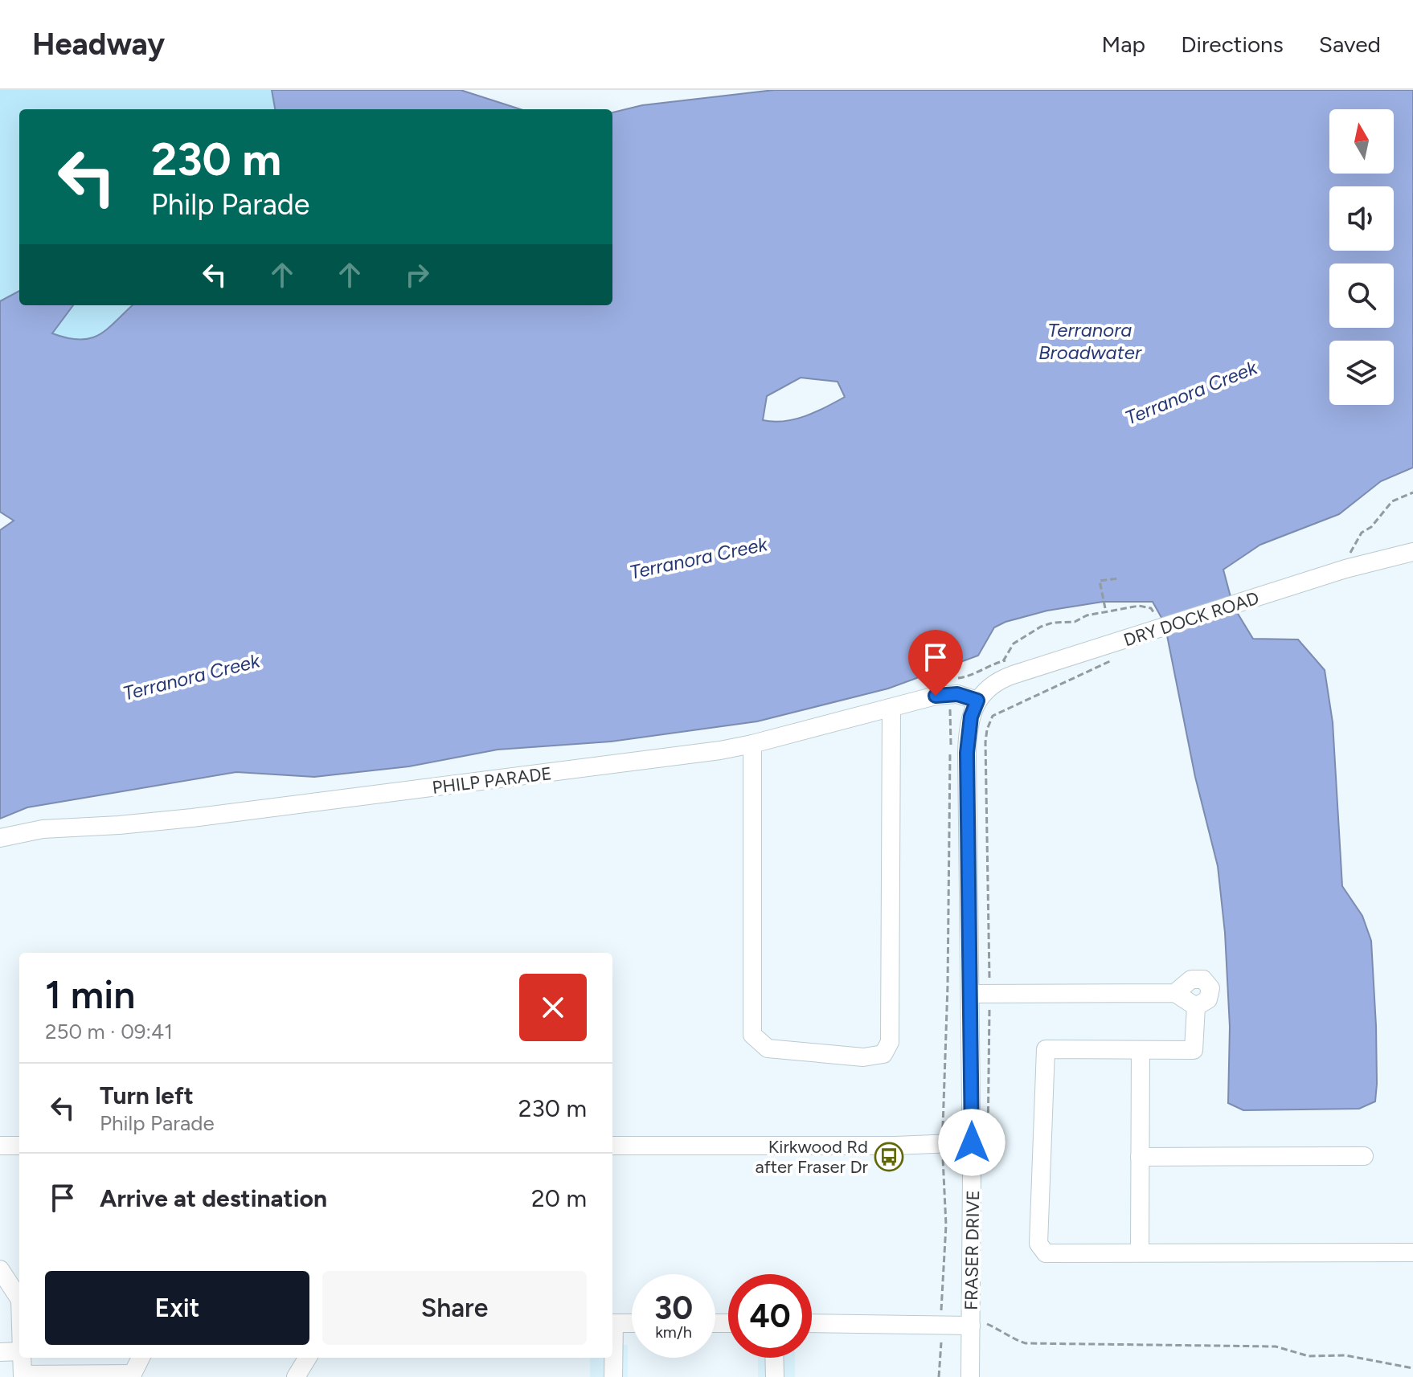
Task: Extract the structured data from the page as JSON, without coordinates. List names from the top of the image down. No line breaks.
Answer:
{"streets":{"street":["DRY DOCK ROAD","PHILP PARADE","FRASER DRIVE"]},"crossings":[["DRY DOCK ROAD","PHILP PARADE"],["DRY DOCK ROAD","FRASER DRIVE"],["PHILP PARADE","FRASER DRIVE"]],"water":["Terranora Broadwater","Terranora Creek"],"places":{"bus stop":["Kirkwood Rd after Fraser Dr"]},"north":"top","page":{"header":"Headway","nav":["Map","Directions","Saved"],"turn":["230 m","Philp Parade"],"heading":["1 min","250 m · 09:41"],"list":[{"name":"Turn left","note":"Philp Parade","value":"230 m"},{"name":"Arrive at destination","value":"20 m"}],"buttons":["Exit","Share"],"speed":"30 km/h","limit":"40"}}
